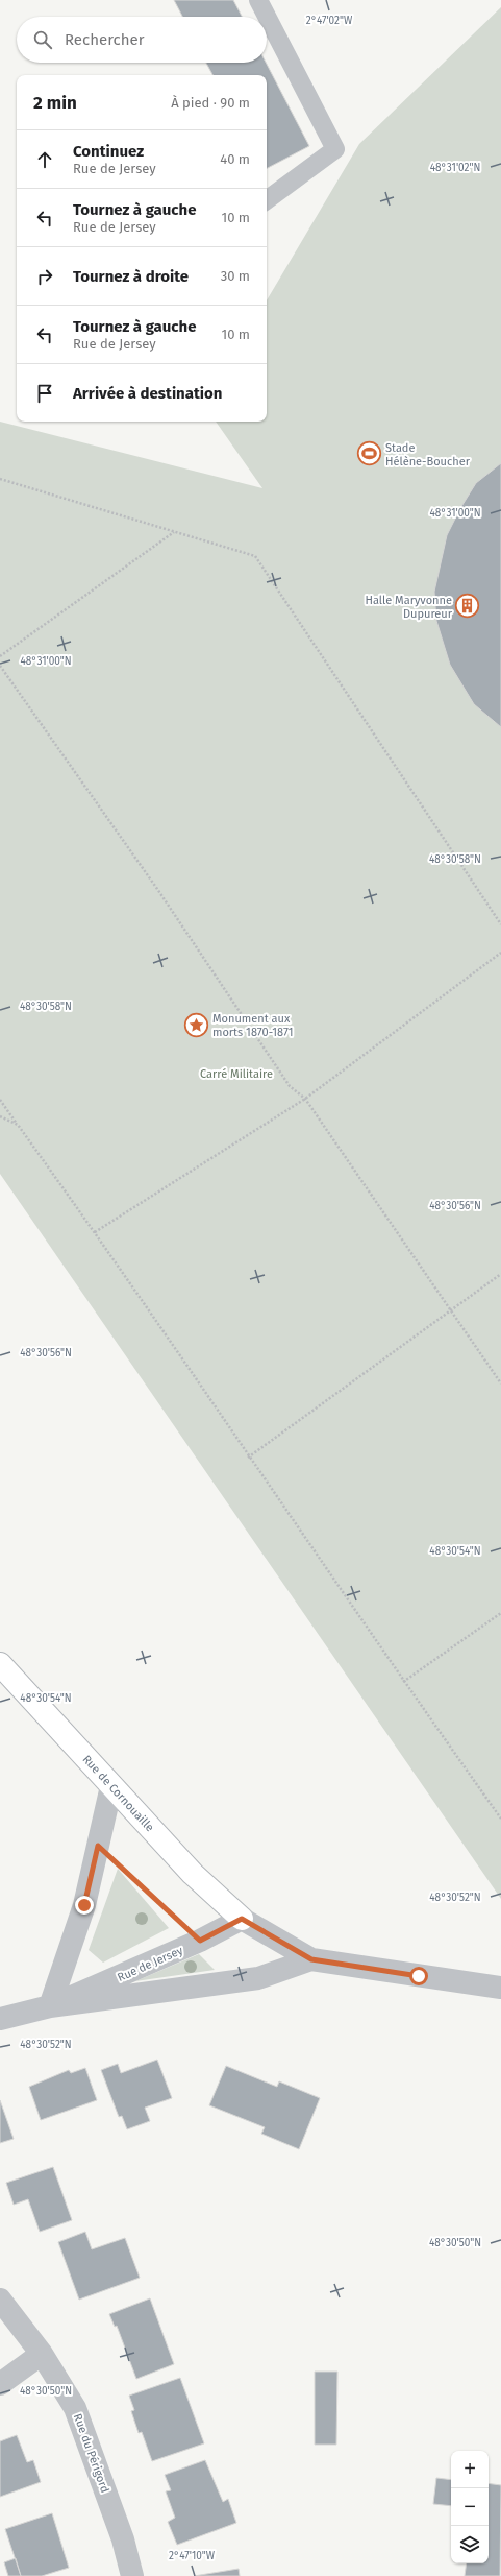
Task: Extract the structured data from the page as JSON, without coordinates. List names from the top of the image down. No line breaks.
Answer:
{"streets":{"street":["Rue de Cornouaille","Rue de Jersey","Rue du Périgord"]},"crossings":[["Rue de Cornouaille","Rue de Jersey"]],"parks":["Carré Militaire"],"places":{"sports":["Stade Hélène-Boucher"],"building":["Halle Maryvonne Dupureur"],"place":["Monument aux morts 1870-1871"]},"page":{"search":"Rechercher","heading":["2 min","À pied · 90 m"],"list":[["Continuez","Rue de Jersey","40 m"],["Tournez à gauche","Rue de Jersey","10 m"],["Tournez à droite","30 m"],["Tournez à gauche","Rue de Jersey","10 m"],"Arrivée à destination"],"map_buttons":["+","−"]},"coordinates":["2°47'02\"W","48°31'02\"N","48°31'00\"N","48°30'58\"N","48°30'56\"N","48°30'54\"N","48°30'52\"N","48°30'50\"N","2°47'10\"W"]}
